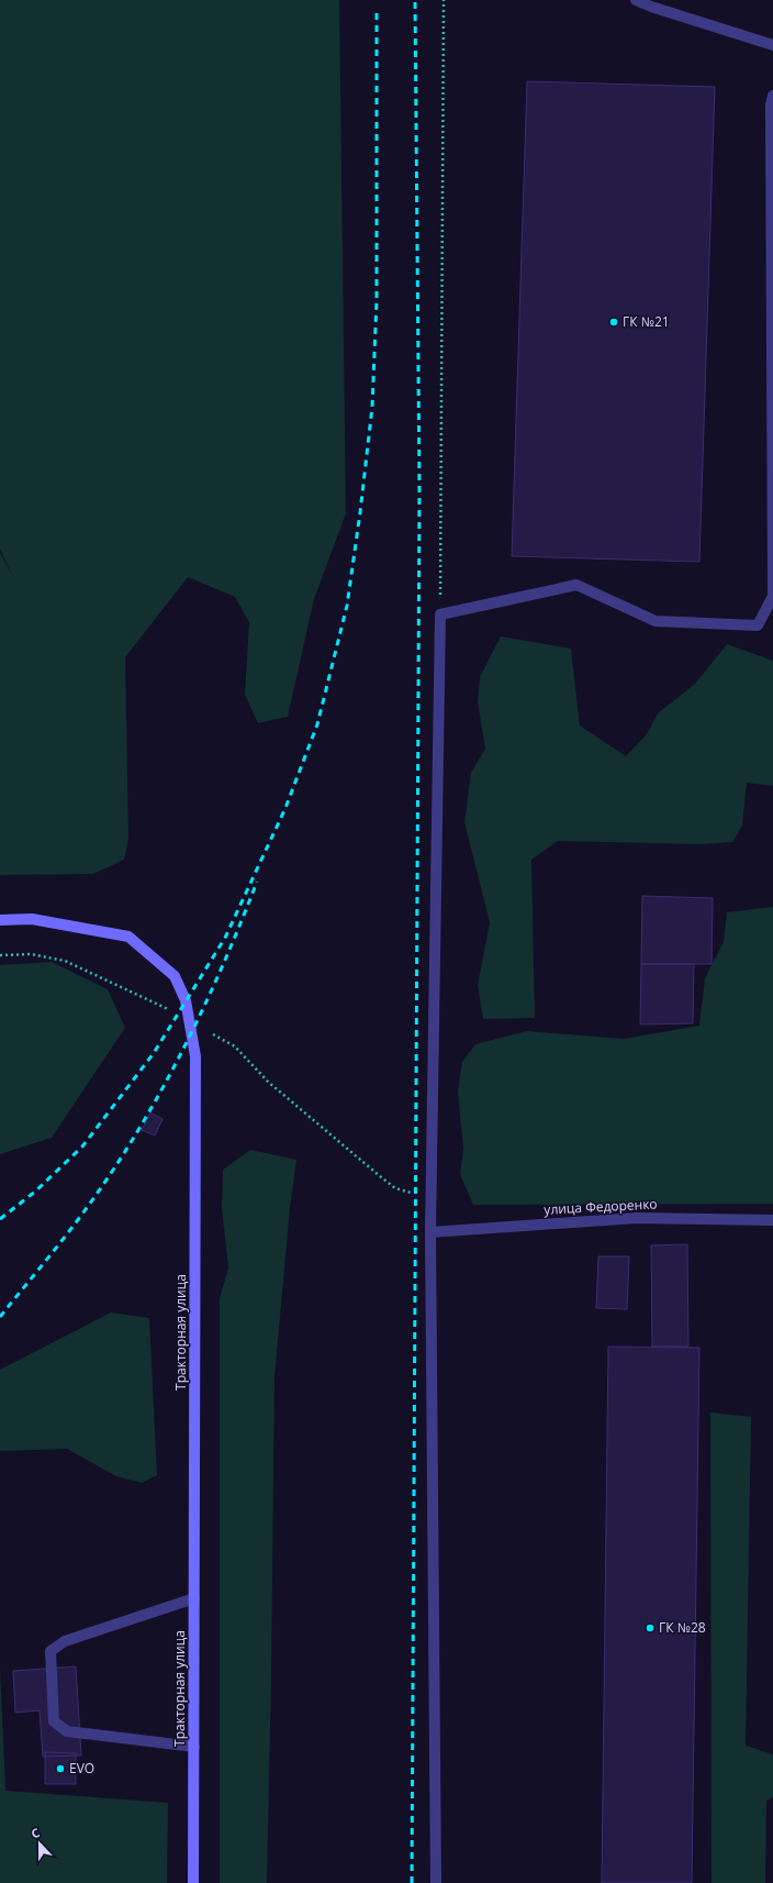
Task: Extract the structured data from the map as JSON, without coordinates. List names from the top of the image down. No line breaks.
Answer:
{"streets":{"main road":["Тракторная улица"],"street":["улица Федоренко"]},"places":["ГК №21","ГК №28","EVO"],"north":"top"}
